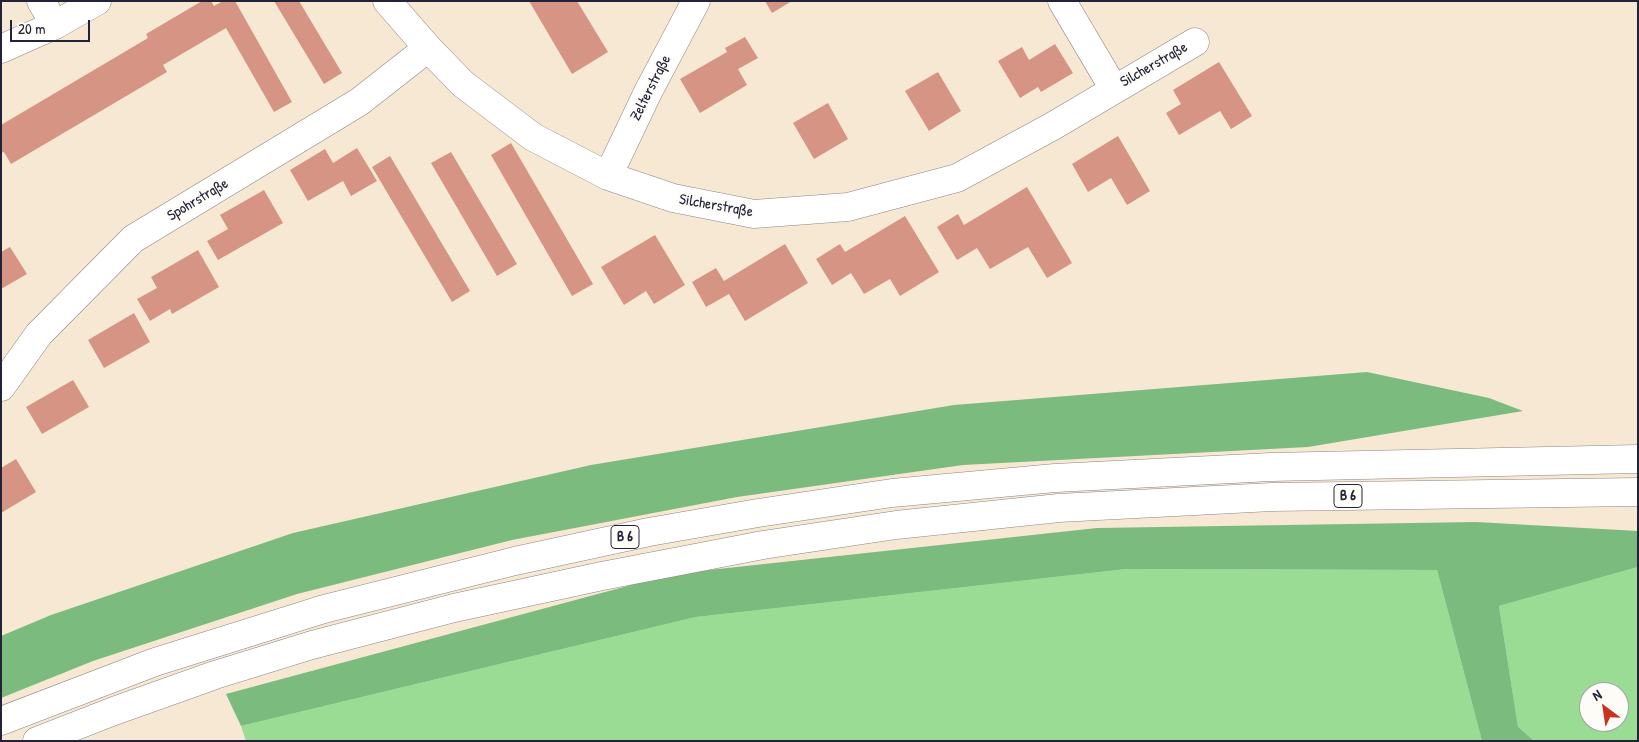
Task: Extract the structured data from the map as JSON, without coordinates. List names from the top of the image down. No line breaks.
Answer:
{"streets":{"main road":["Silcherstraße","Zelterstraße","Spohrstraße","B 6"]},"crossings":[["Silcherstraße","Zelterstraße"],["Silcherstraße","Spohrstraße"]],"scale_bar":"20 m","north":"top left"}
